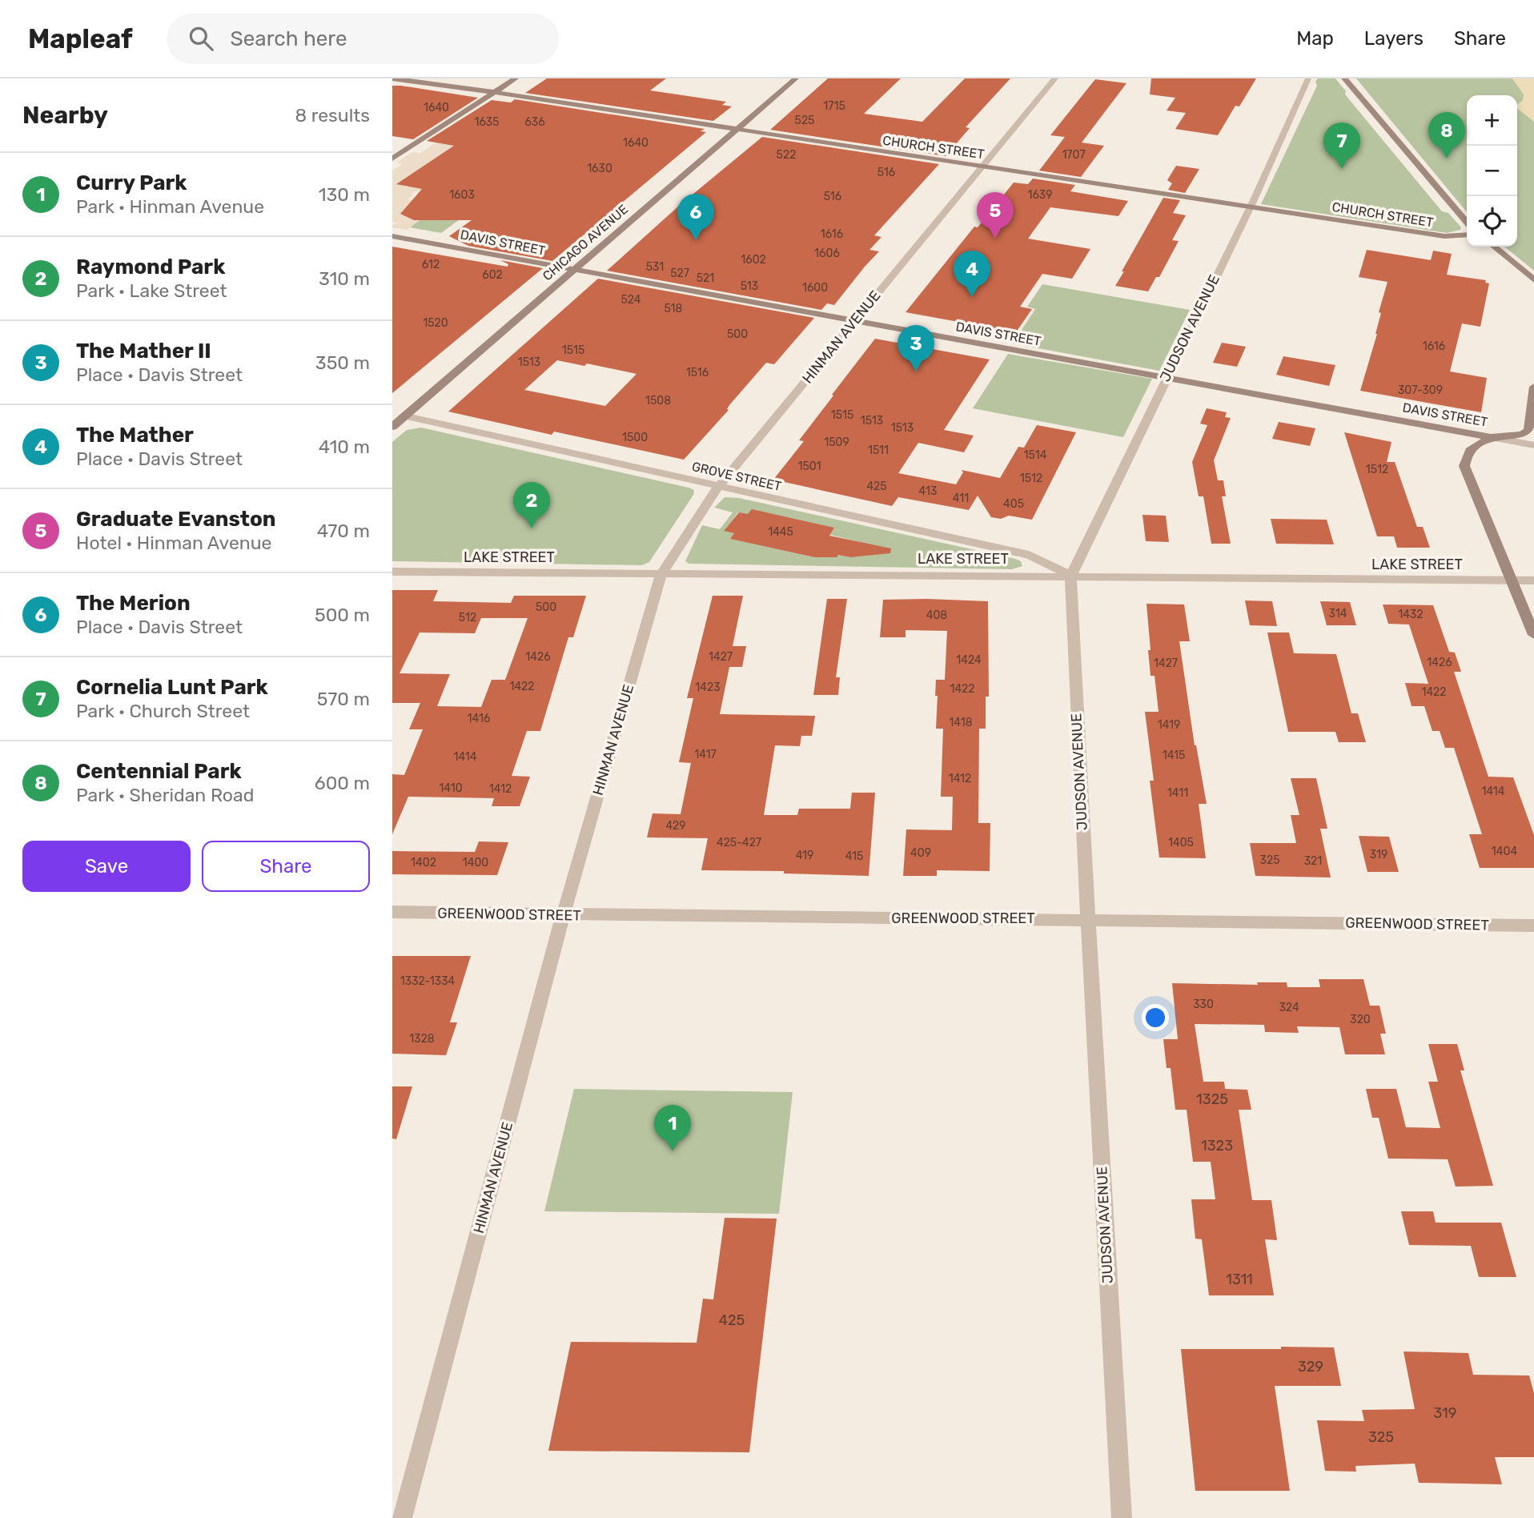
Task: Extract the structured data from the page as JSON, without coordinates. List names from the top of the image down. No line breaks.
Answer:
{"streets":{"main road":["CHURCH STREET","DAVIS STREET","CHICAGO AVENUE"],"street":["JUDSON AVENUE","HINMAN AVENUE","GROVE STREET","LAKE STREET","GREENWOOD STREET"]},"crossings":[["CHURCH STREET","CHICAGO AVENUE"],["CHURCH STREET","JUDSON AVENUE"],["CHURCH STREET","HINMAN AVENUE"],["DAVIS STREET","CHICAGO AVENUE"],["DAVIS STREET","JUDSON AVENUE"],["DAVIS STREET","HINMAN AVENUE"],["CHICAGO AVENUE","GROVE STREET"],["JUDSON AVENUE","GROVE STREET"],["JUDSON AVENUE","LAKE STREET"],["JUDSON AVENUE","GREENWOOD STREET"],["HINMAN AVENUE","GROVE STREET"],["HINMAN AVENUE","LAKE STREET"],["HINMAN AVENUE","GREENWOOD STREET"],["GROVE STREET","LAKE STREET"]],"house_numbers":["1715","1640","525","1635","636","1640","522","1707","1630","516","1603","1639","516","1616","1606","1602","612","531","527","602","521","513","1600","524","518","1520","500","1616","1515","1513","1516","307-309","1508","1515","1513","1513","1500","1509","1511","1514","1501","1512","1512","425","413","411","405","1445","500","314","1432","408","512","1426","1427","1424","1426","1427","1422","1423","1422","1422","1416","1418","1419","1417","1415","1414","1412","1410","1412","1414","1411","429","425-427","1405","1404","409","319","419","415","325","321","1402","1400","1332-1334","330","324","320","1328","1325","1323","1311","425","329","319","325"],"page":{"header":"Mapleaf","search":"Search here","nav":["Map","Layers","Share"],"heading":["Nearby","8 results"],"map_buttons":["+","−"],"pins":["8","7","5","6","4","3","2","1"],"list":[{"mark":"1","name":"Curry Park","note":"Park · Hinman Avenue","value":"130 m"},{"mark":"2","name":"Raymond Park","note":"Park · Lake Street","value":"310 m"},{"mark":"3","name":"The Mather II","note":"Place · Davis Street","value":"350 m"},{"mark":"4","name":"The Mather","note":"Place · Davis Street","value":"410 m"},{"mark":"5","name":"Graduate Evanston","note":"Hotel · Hinman Avenue","value":"470 m"},{"mark":"6","name":"The Merion","note":"Place · Davis Street","value":"500 m"},{"mark":"7","name":"Cornelia Lunt Park","note":"Park · Church Street","value":"570 m"},{"mark":"8","name":"Centennial Park","note":"Park · Sheridan Road","value":"600 m"}],"buttons":["Save","Share"]}}
